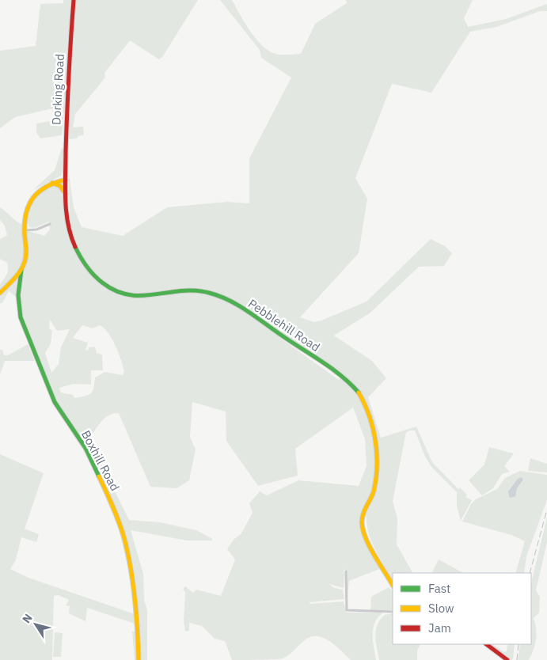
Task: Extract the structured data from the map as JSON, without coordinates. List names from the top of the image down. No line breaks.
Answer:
{"streets":{"main road":["Dorking Road","Pebblehill Road","Boxhill Road"]},"crossings":[["Dorking Road","Pebblehill Road"]],"legend":["Fast","Slow","Jam"],"north":"top left"}
